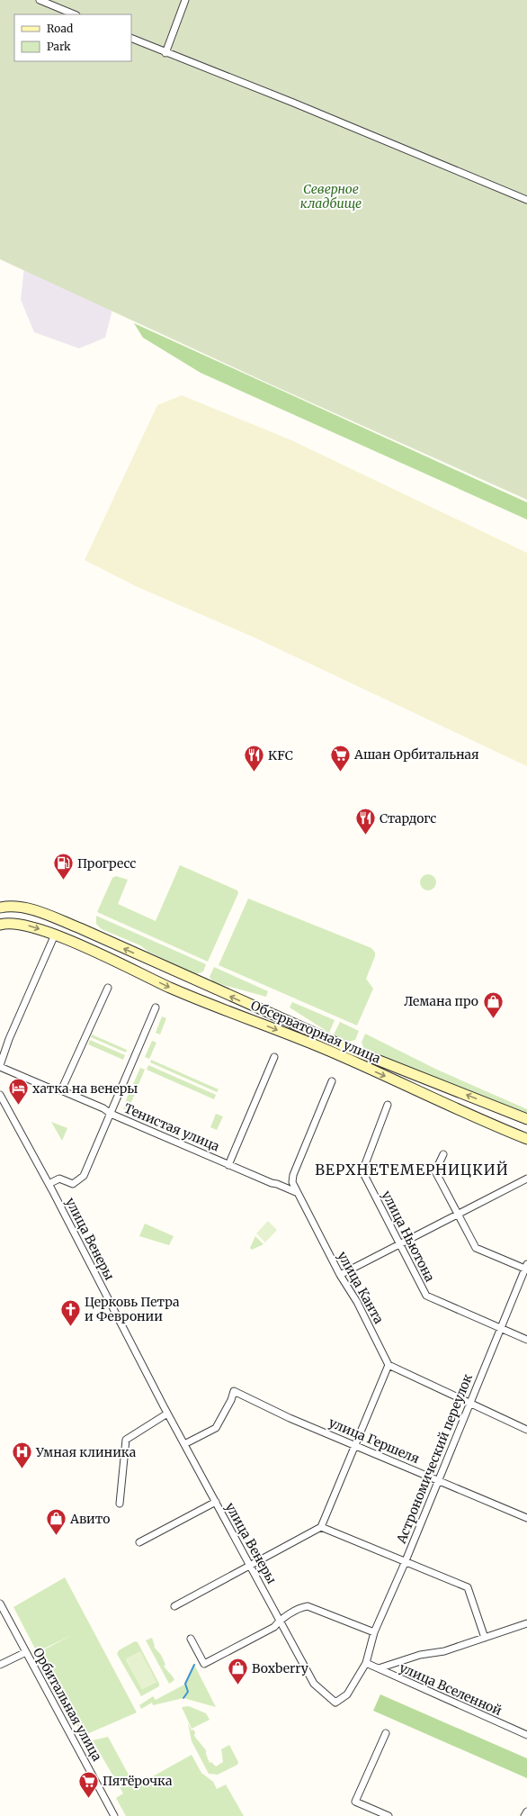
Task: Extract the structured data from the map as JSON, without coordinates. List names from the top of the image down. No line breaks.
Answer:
{"streets":{"main road":["Обсерваторная улица"],"street":["Тенистая улица","улица Ньютона","улица Венеры","улица Канта","улица Гершеля","Астрономический переулок","улица Вселенной","Орбитальная улица"]},"crossings":[["Тенистая улица","улица Канта"],["улица Ньютона","Астрономический переулок"],["улица Венеры","улица Гершеля"],["улица Венеры","Астрономический переулок"],["улица Гершеля","Астрономический переулок"],["Астрономический переулок","улица Вселенной"]],"districts":["ВЕРХНЕТЕМЕРНИЦКИЙ"],"parks":["Северное кладбище"],"places":{"supermarket":["Ашан Орбитальная","Пятёрочка"],"restaurant":["KFC","Стардогс"],"fuel station":["Прогресс"],"shop":["Лемана про","Авито","Boxberry"],"hotel":["хатка на венеры"],"church":["Церковь Петра и Февронии"],"hospital":["Умная клиника"]},"legend":["Road","Park"]}
